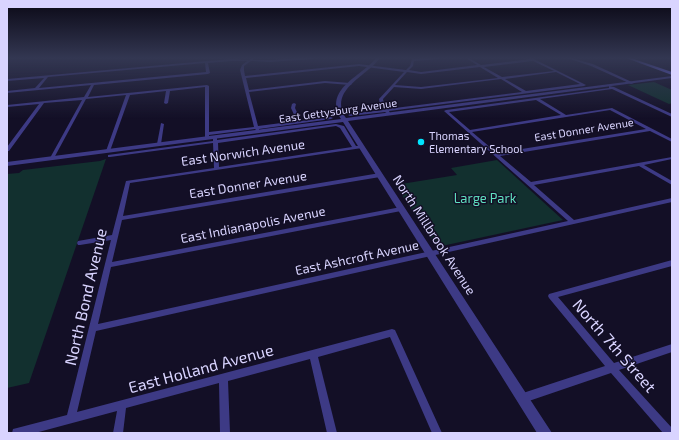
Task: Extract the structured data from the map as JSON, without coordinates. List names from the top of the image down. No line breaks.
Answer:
{"streets":{"street":["East Gettysburg Avenue","East Donner Avenue","East Norwich Avenue","East Indianapolis Avenue","North Millbrook Avenue","East Ashcroft Avenue","North Bond Avenue","North 7th Street","East Holland Avenue"]},"crossings":[["East Gettysburg Avenue","North Millbrook Avenue"],["East Donner Avenue","North Millbrook Avenue"],["East Donner Avenue","North Bond Avenue"],["East Norwich Avenue","North Millbrook Avenue"],["East Norwich Avenue","North Bond Avenue"],["East Indianapolis Avenue","North Millbrook Avenue"],["East Indianapolis Avenue","North Bond Avenue"],["North Millbrook Avenue","East Ashcroft Avenue"],["East Ashcroft Avenue","North Bond Avenue"],["North Bond Avenue","East Holland Avenue"]],"parks":["Large Park"],"places":["Thomas Elementary School"]}
